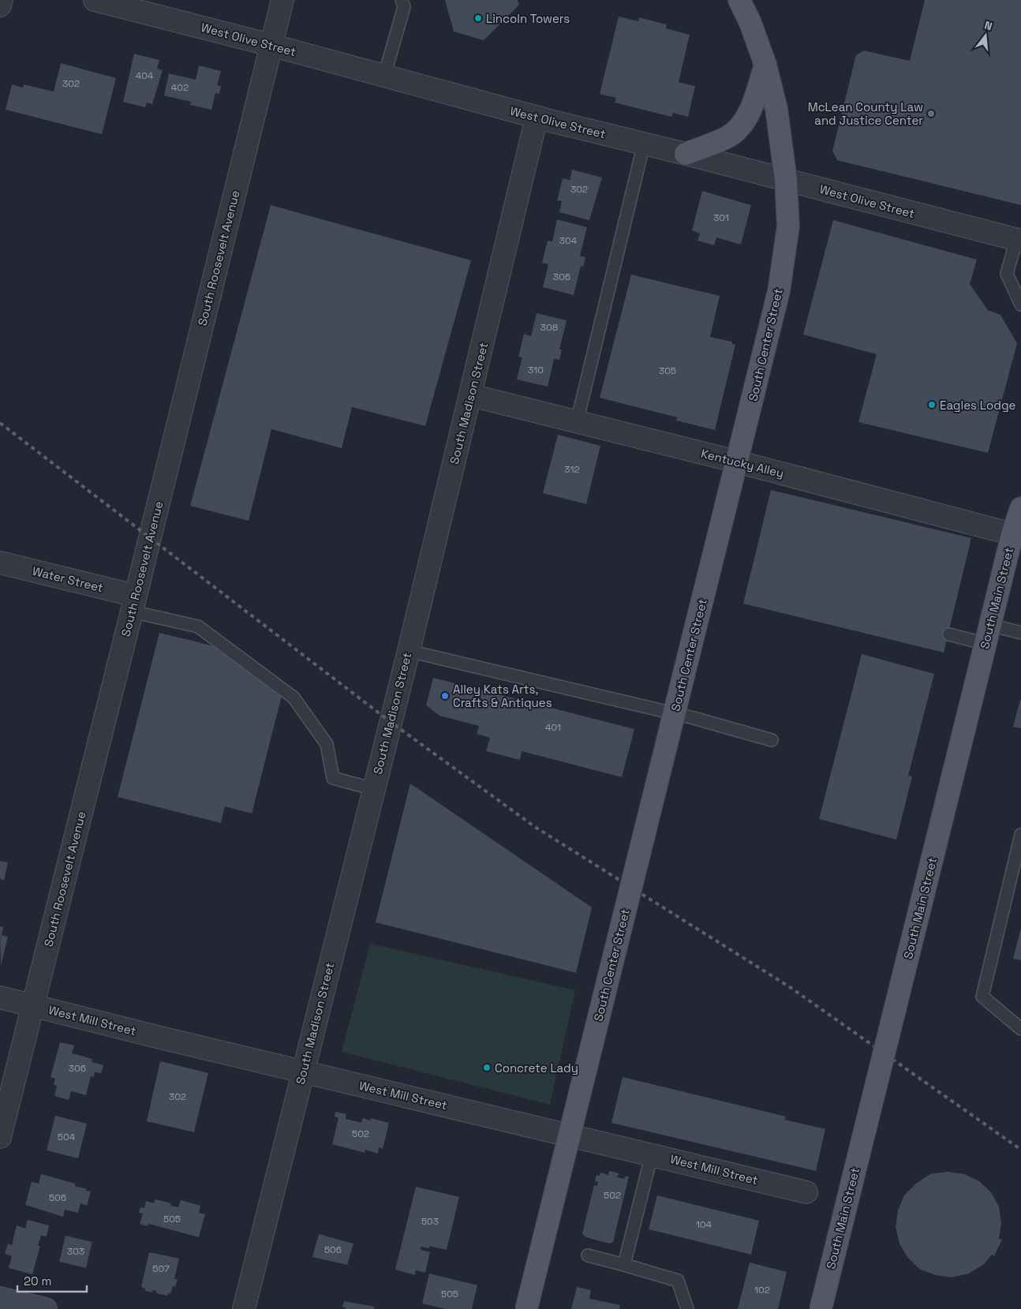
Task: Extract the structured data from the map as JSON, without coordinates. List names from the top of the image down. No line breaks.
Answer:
{"streets":{"main road":["South Center Street","South Main Street"],"street":["West Olive Street","South Roosevelt Avenue","South Madison Street","Kentucky Alley","Water Street","West Mill Street"]},"crossings":[["West Olive Street","South Roosevelt Avenue"],["West Olive Street","South Center Street"],["West Olive Street","South Madison Street"],["South Roosevelt Avenue","Water Street"],["South Roosevelt Avenue","West Mill Street"],["South Center Street","Kentucky Alley"],["South Madison Street","Kentucky Alley"],["South Madison Street","West Mill Street"],["Kentucky Alley","South Main Street"]],"places":["Lincoln Towers","McLean County Law and Justice Center","Eagles Lodge","Alley Kats Arts, Crafts & Antiques","Concrete Lady"],"house_numbers":["404","302","402","302","301","304","306","308","310","305","312","401","306","302","502","504","502","506","505","503","104","506","303","507","102","505"],"scale_bar":"20 m","north":"top"}
